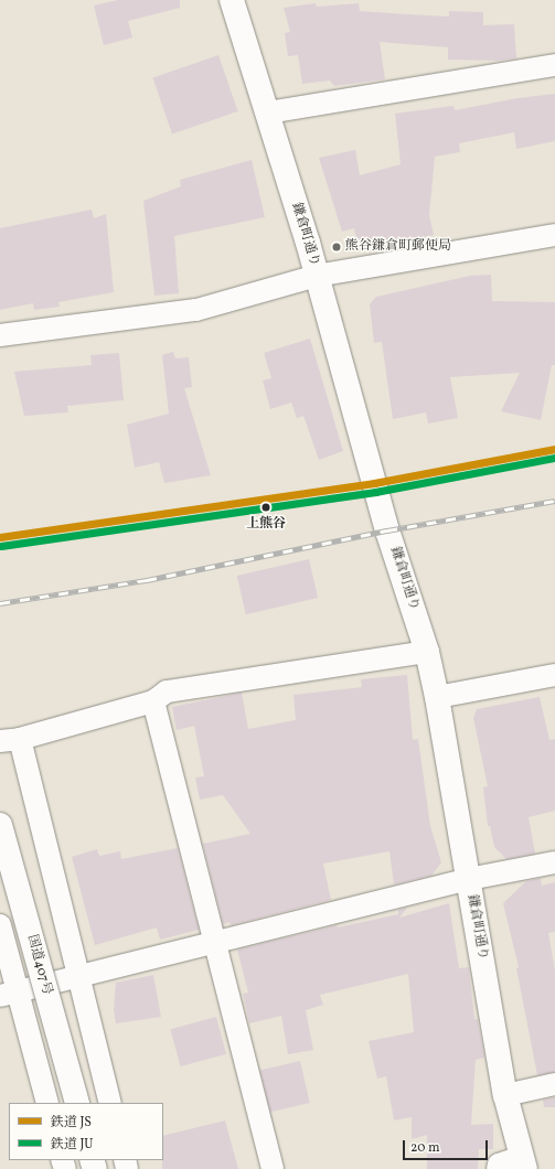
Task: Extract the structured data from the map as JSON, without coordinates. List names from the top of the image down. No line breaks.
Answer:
{"streets":{"main road":["鎌倉町通り","国道407号"]},"places":["熊谷鎌倉町郵便局","上熊谷"],"lines":["rail line JS","rail line JU"],"legend":["鉄道 JS","鉄道 JU"],"scale_bar":"20 m"}
